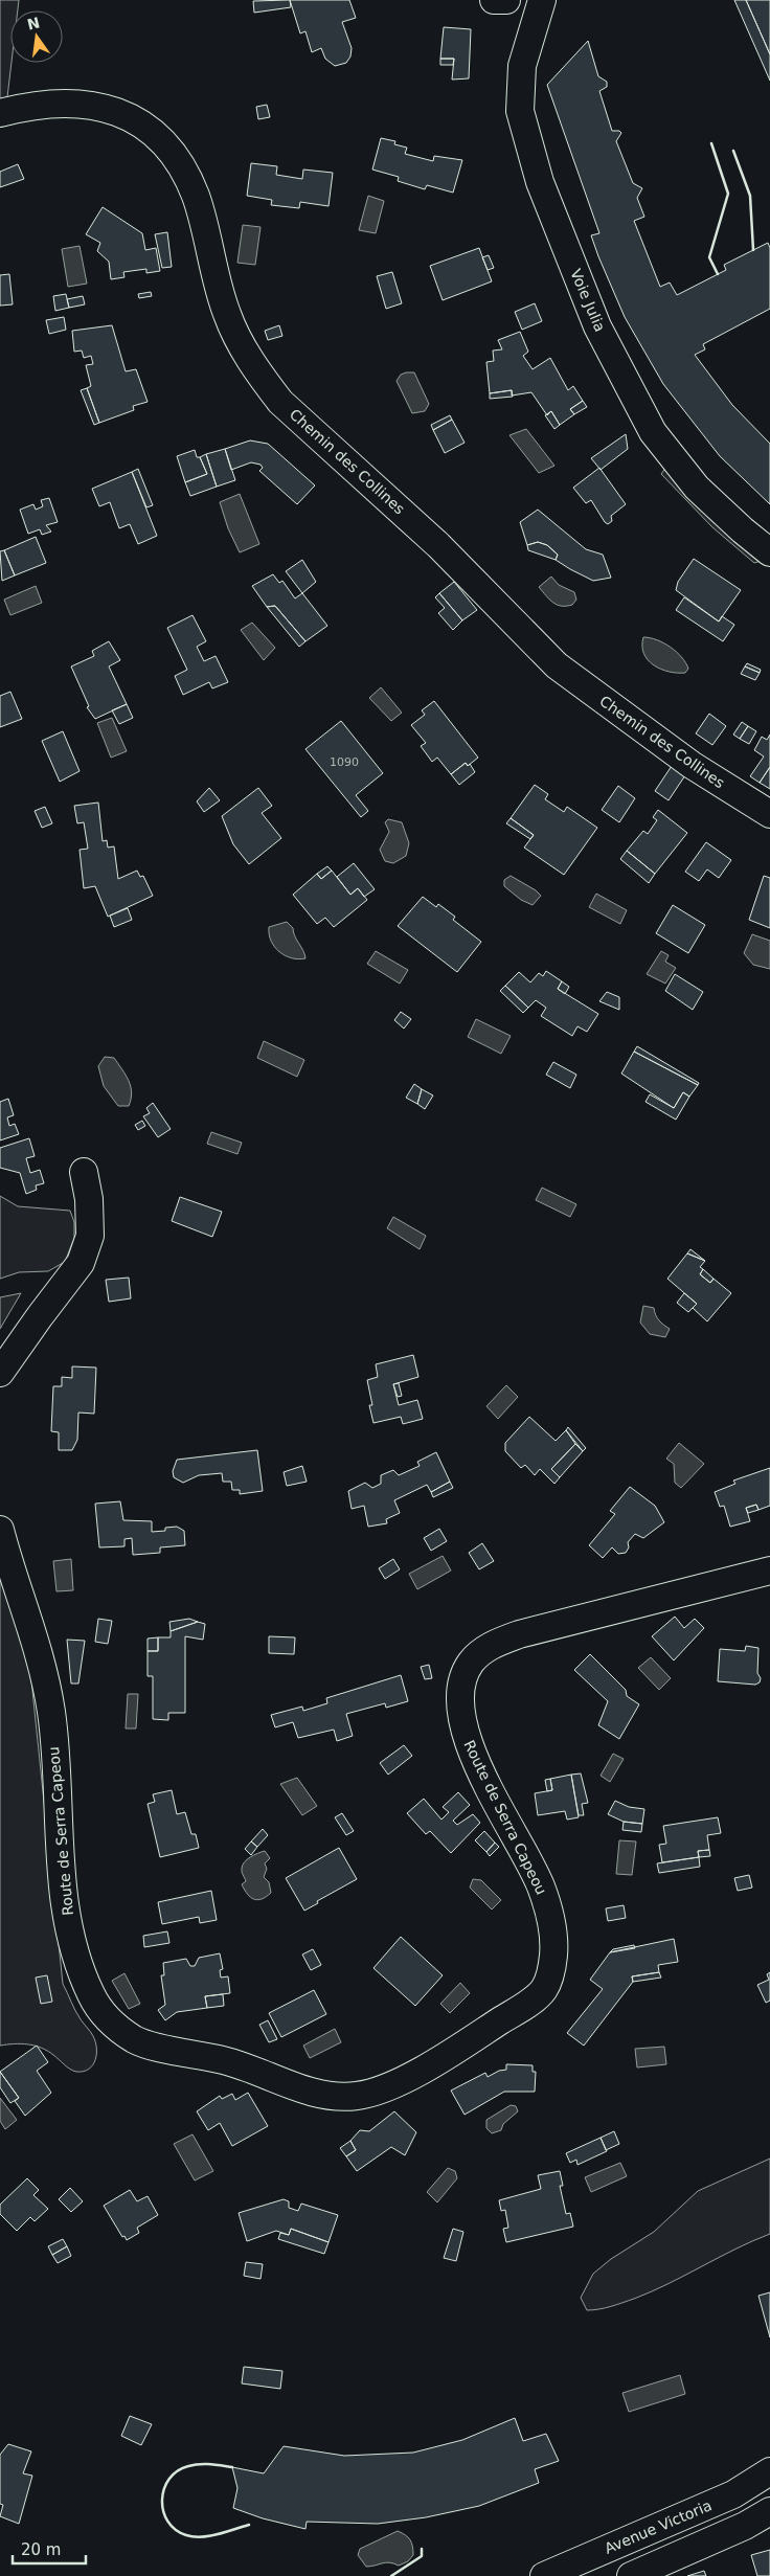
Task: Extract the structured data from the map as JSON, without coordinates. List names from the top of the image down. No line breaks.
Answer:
{"streets":{"street":["Voie Julia","Chemin des Collines","Route de Serra Capeou","Avenue Victoria"]},"house_numbers":["1090"],"scale_bar":"20 m","north":"top"}
